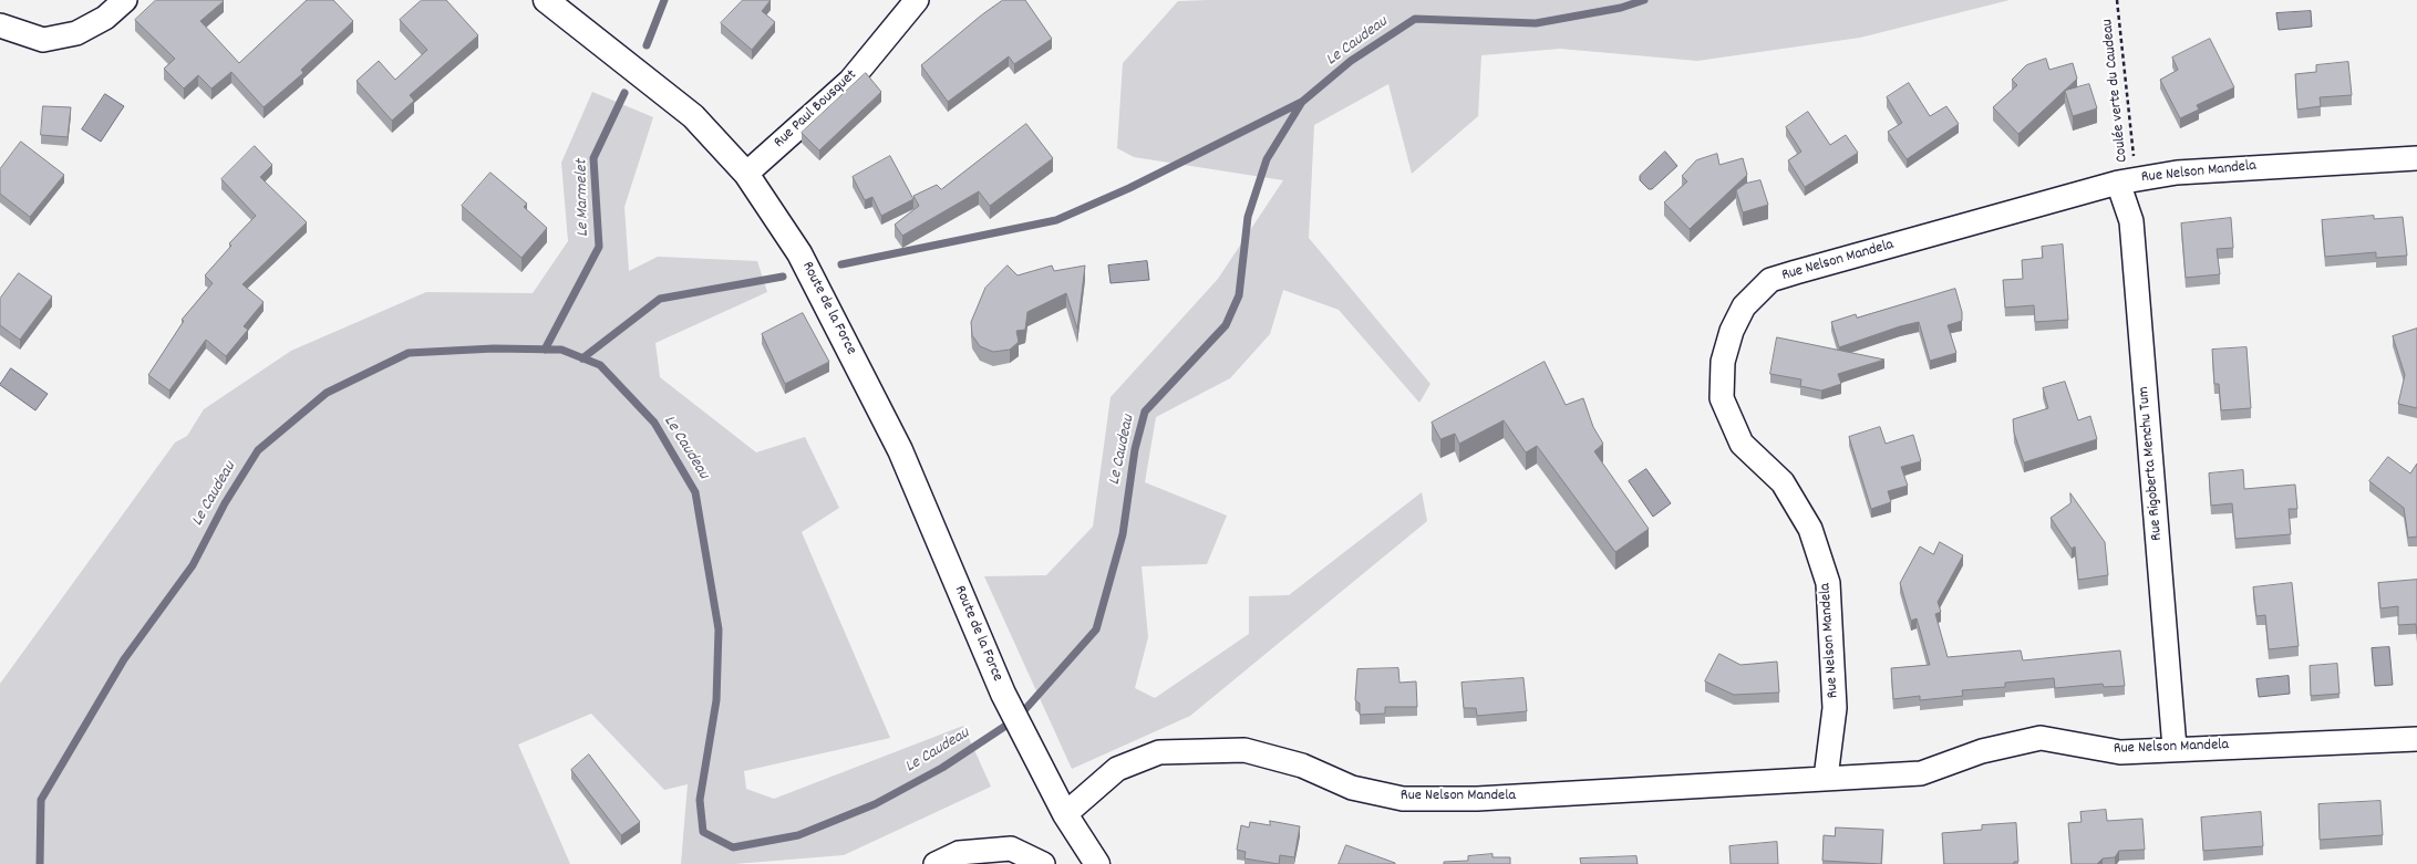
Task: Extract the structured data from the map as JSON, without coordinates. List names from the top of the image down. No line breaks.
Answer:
{"streets":{"street":["Rue Paul Bousquet","Rue Nelson Mandela","Route de la Force","Rue Rigoberta Menchu Tum"],"path":["Coulée verte du Caudeau"]},"crossings":[["Coulée verte du Caudeau","Rue Nelson Mandela"],["Coulée verte du Caudeau","Rue Rigoberta Menchu Tum"],["Rue Paul Bousquet","Route de la Force"],["Rue Nelson Mandela","Route de la Force"],["Rue Nelson Mandela","Rue Rigoberta Menchu Tum"]],"water":["Le Caudeau","Le Marmelet"]}
